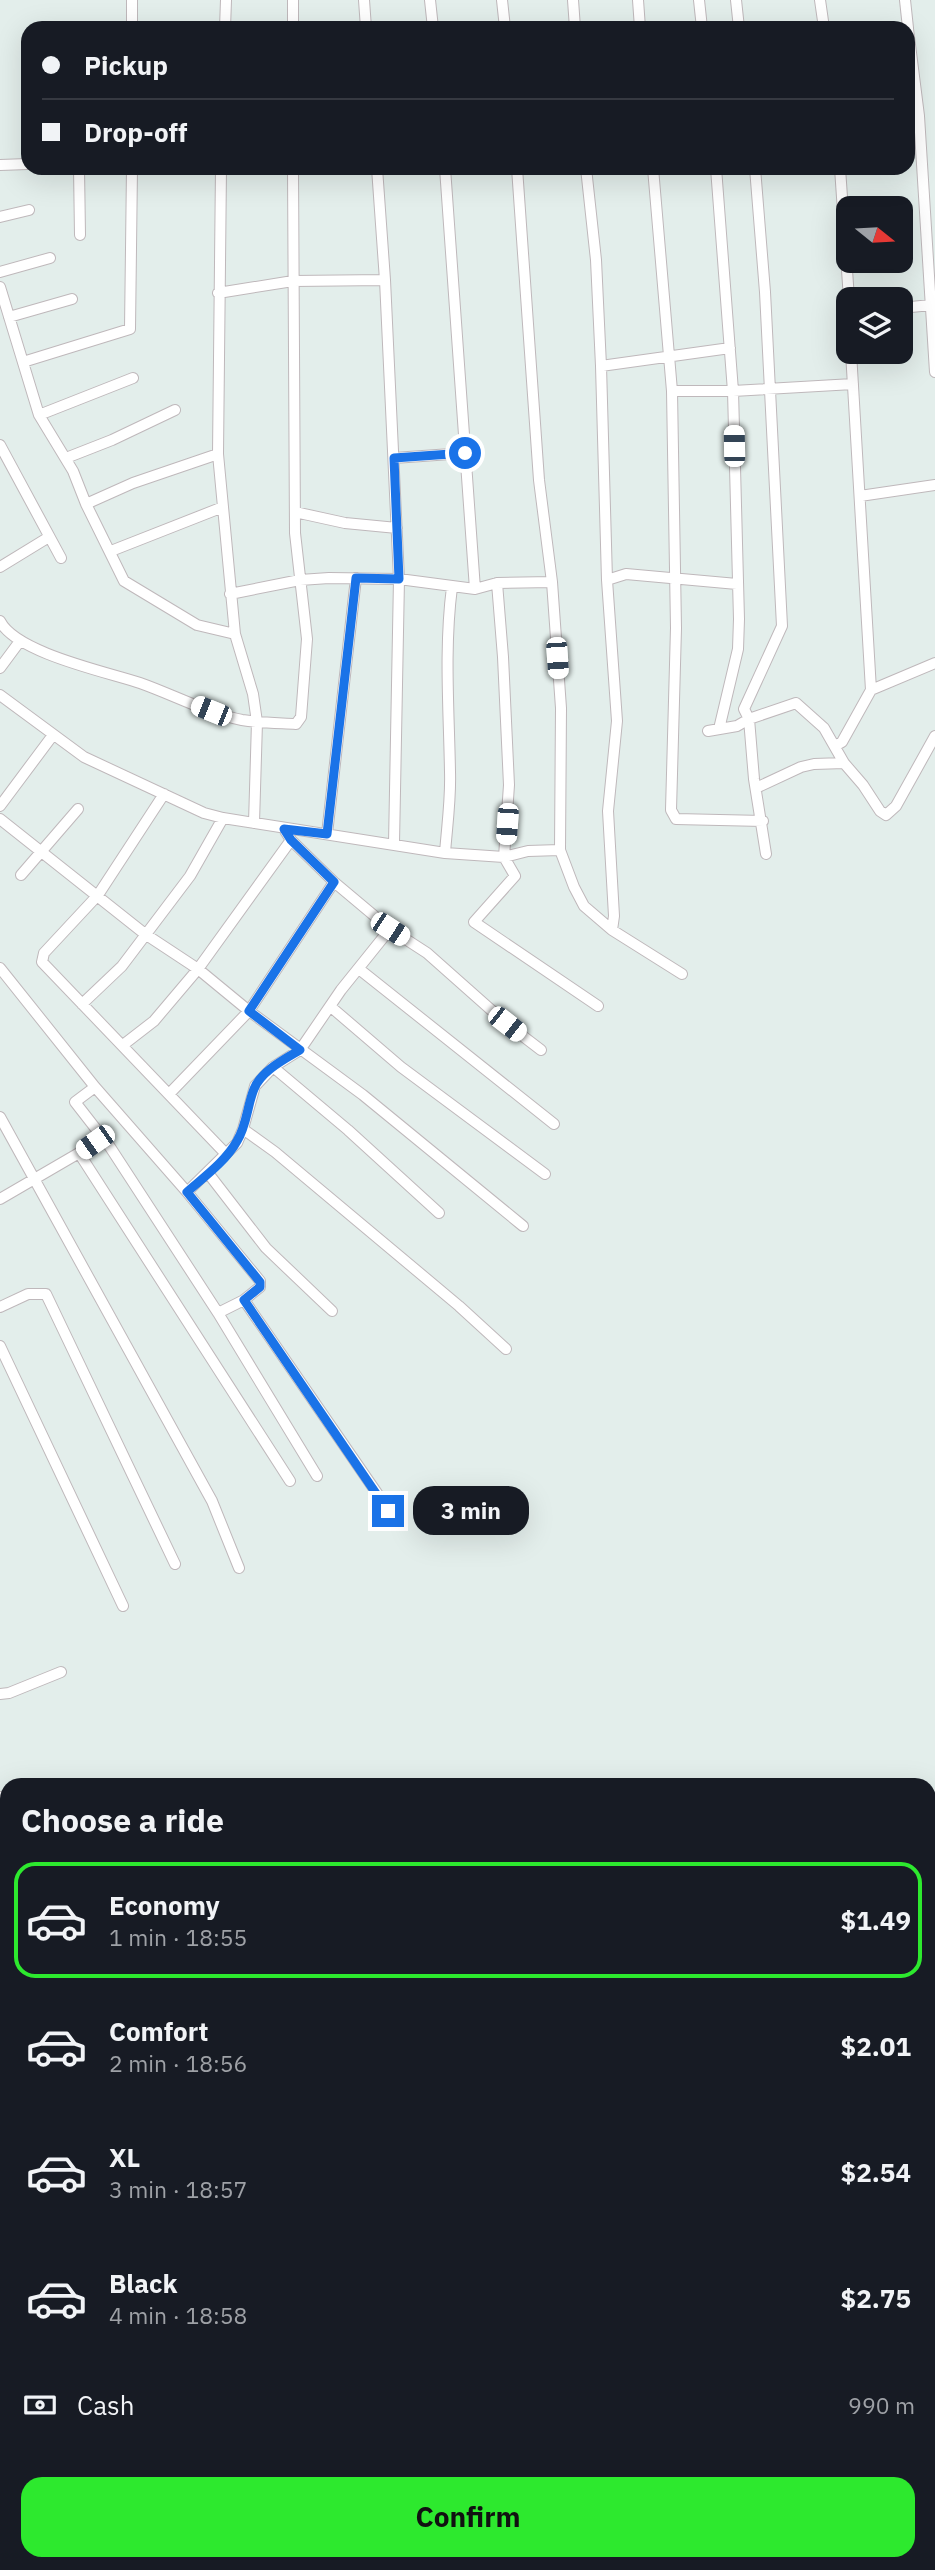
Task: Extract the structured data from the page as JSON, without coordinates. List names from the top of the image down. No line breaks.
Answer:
{"north":"right","page":{"banner":["Pickup","Drop-off"],"bubble":"3 min","heading":"Choose a ride","list":[{"name":"Economy","note":"1 min · 18:55","value":"$1.49"},{"name":"Comfort","note":"2 min · 18:56","value":"$2.01"},{"name":"XL","note":"3 min · 18:57","value":"$2.54"},{"name":"Black","note":"4 min · 18:58","value":"$2.75"}],"pay":["Cash","990 m"],"buttons":"Confirm"}}
